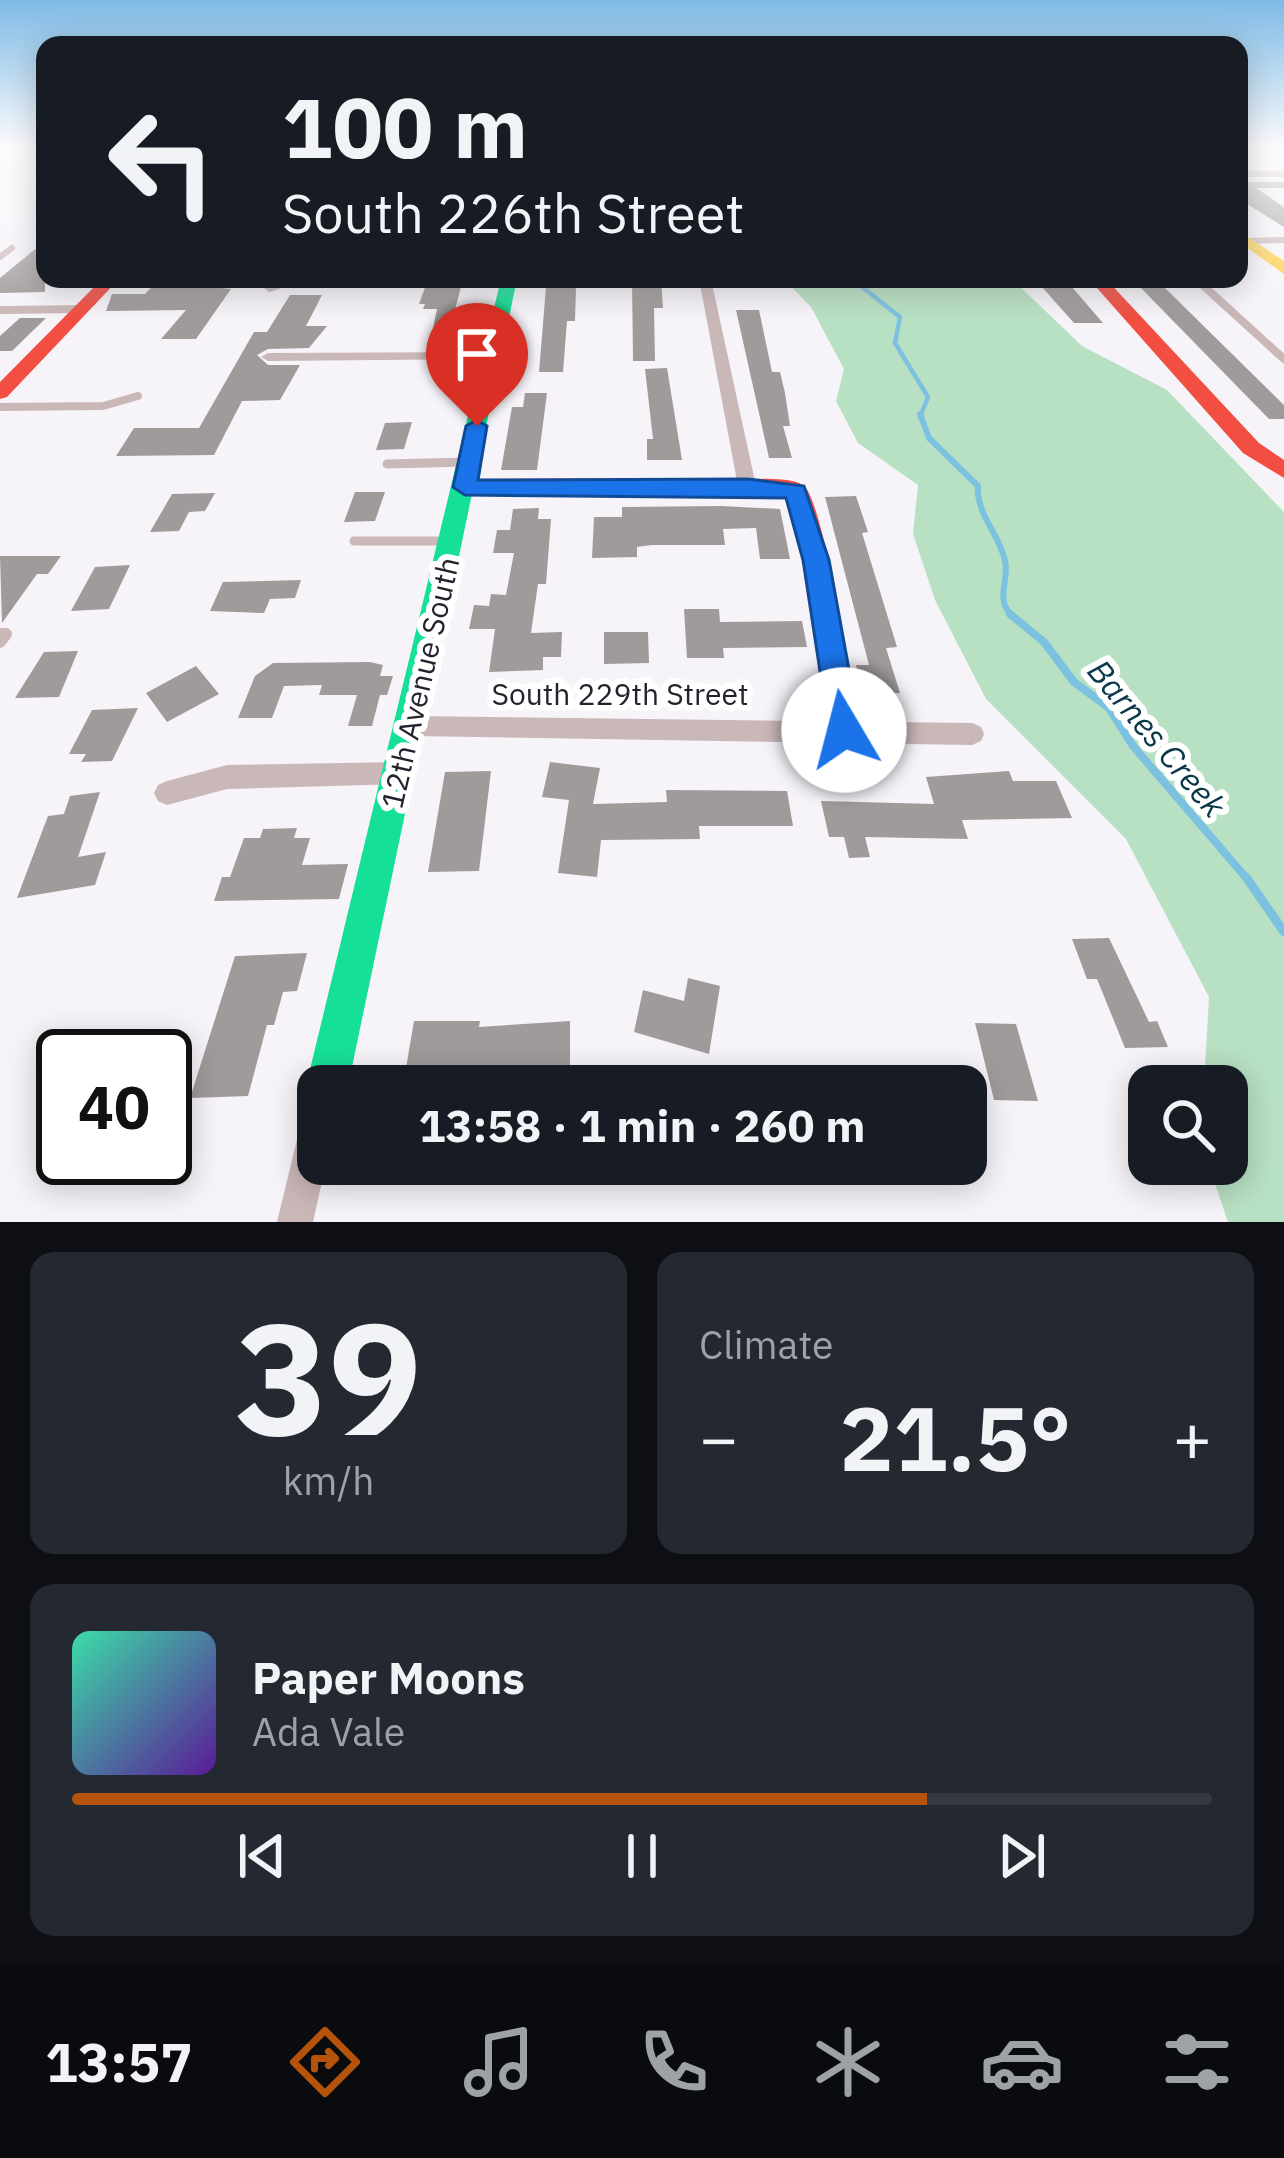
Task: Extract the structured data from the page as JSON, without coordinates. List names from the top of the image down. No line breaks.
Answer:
{"streets":{"street":["12th Avenue South","South 229th Street"]},"crossings":[["12th Avenue South","South 229th Street"]],"water":["Barnes Creek"],"page":{"turn":["100 m","South 226th Street"],"limit":"40","trip":"13:58 · 1 min · 260 m","tile":[["39","km/h"],"Climate"],"heat":["−","21.5°","+"],"song":["Paper Moons","Ada Vale"],"tabs":"13:57"}}
